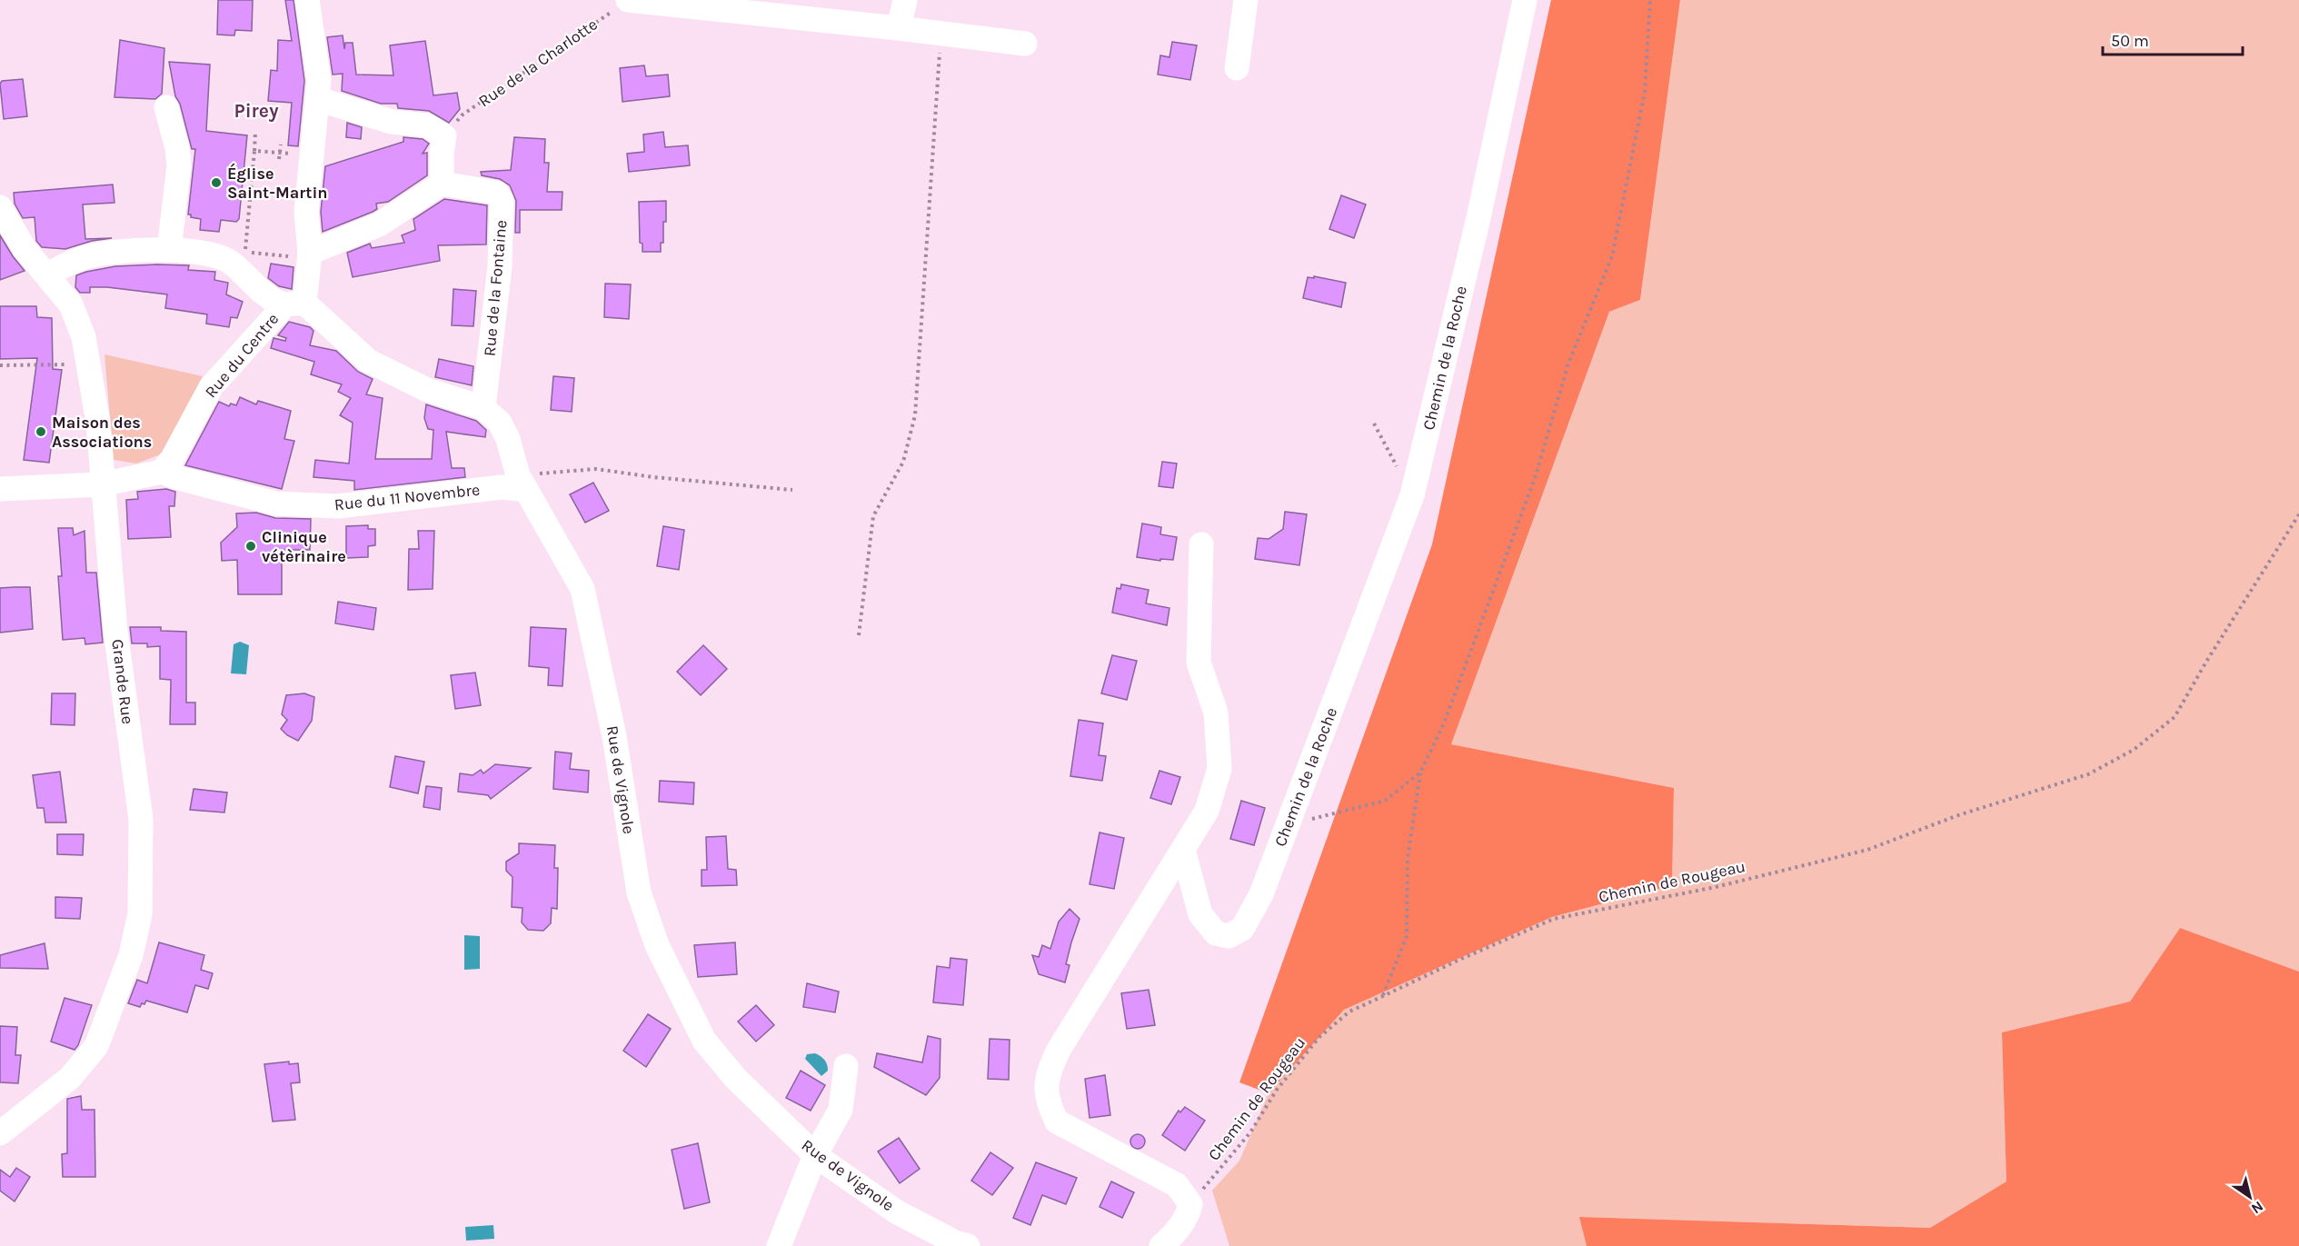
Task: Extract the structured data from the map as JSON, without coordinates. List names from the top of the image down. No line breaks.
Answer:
{"streets":{"street":["Rue de la Fontaine","Rue du Centre","Chemin de la Roche","Rue du 11 Novembre","Grande Rue","Rue de Vignole"],"path":["Rue de la Charlotte","Chemin de Rougeau"]},"crossings":[["Rue de la Fontaine","Rue de Vignole"],["Rue du Centre","Rue du 11 Novembre"],["Rue du Centre","Rue de Vignole"],["Rue du 11 Novembre","Rue de Vignole"],["Grande Rue","Rue de Vignole"]],"districts":["Pirey"],"places":["Église Saint-Martin","Maison des Associations","Clinique vétèrinaire"],"scale_bar":"50 m","north":"bottom right"}
